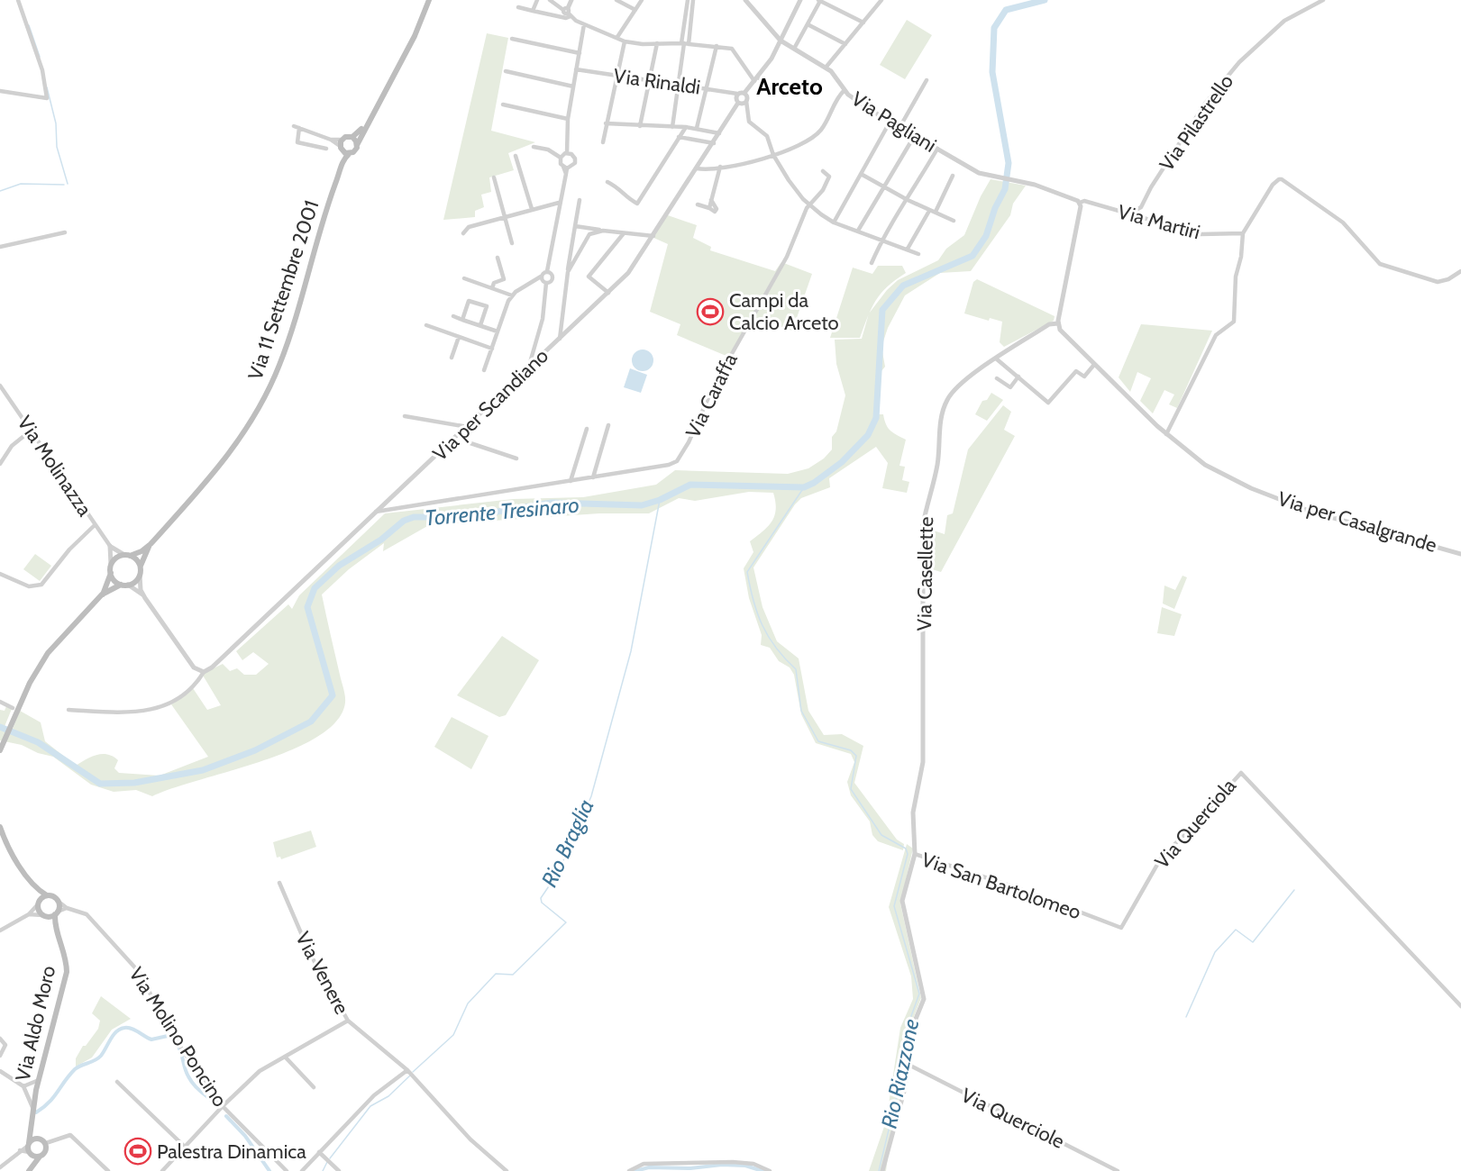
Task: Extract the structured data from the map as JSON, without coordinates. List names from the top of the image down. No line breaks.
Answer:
{"streets":{"main road":["Via 11 Settembre 2001","Via Aldo Moro"],"street":["Via Rinaldi","Via Pagliani","Via Pilastrello","Via Martiri","Via Caraffa","Via per Scandiano","Via Molinazza","Via per Casalgrande","Via Casellette","Via Querciola","Via San Bartolomeo","Via Venere","Via Molino Poncino","Via Querciole"]},"crossings":[["Via Pagliani","Via Martiri"],["Via Pilastrello","Via Martiri"],["Via 11 Settembre 2001","Via Molinazza"],["Via Caraffa","Via per Scandiano"],["Via per Casalgrande","Via Casellette"],["Via Casellette","Via San Bartolomeo"],["Via Querciola","Via San Bartolomeo"],["Via San Bartolomeo","Via Querciole"],["Via Aldo Moro","Via Molino Poncino"]],"districts":["Arceto"],"water":["Torrente Tresinaro","Rio Braglia","Rio Riazzone"],"places":{"sports":["Campi da Calcio Arceto","Palestra Dinamica"]}}
